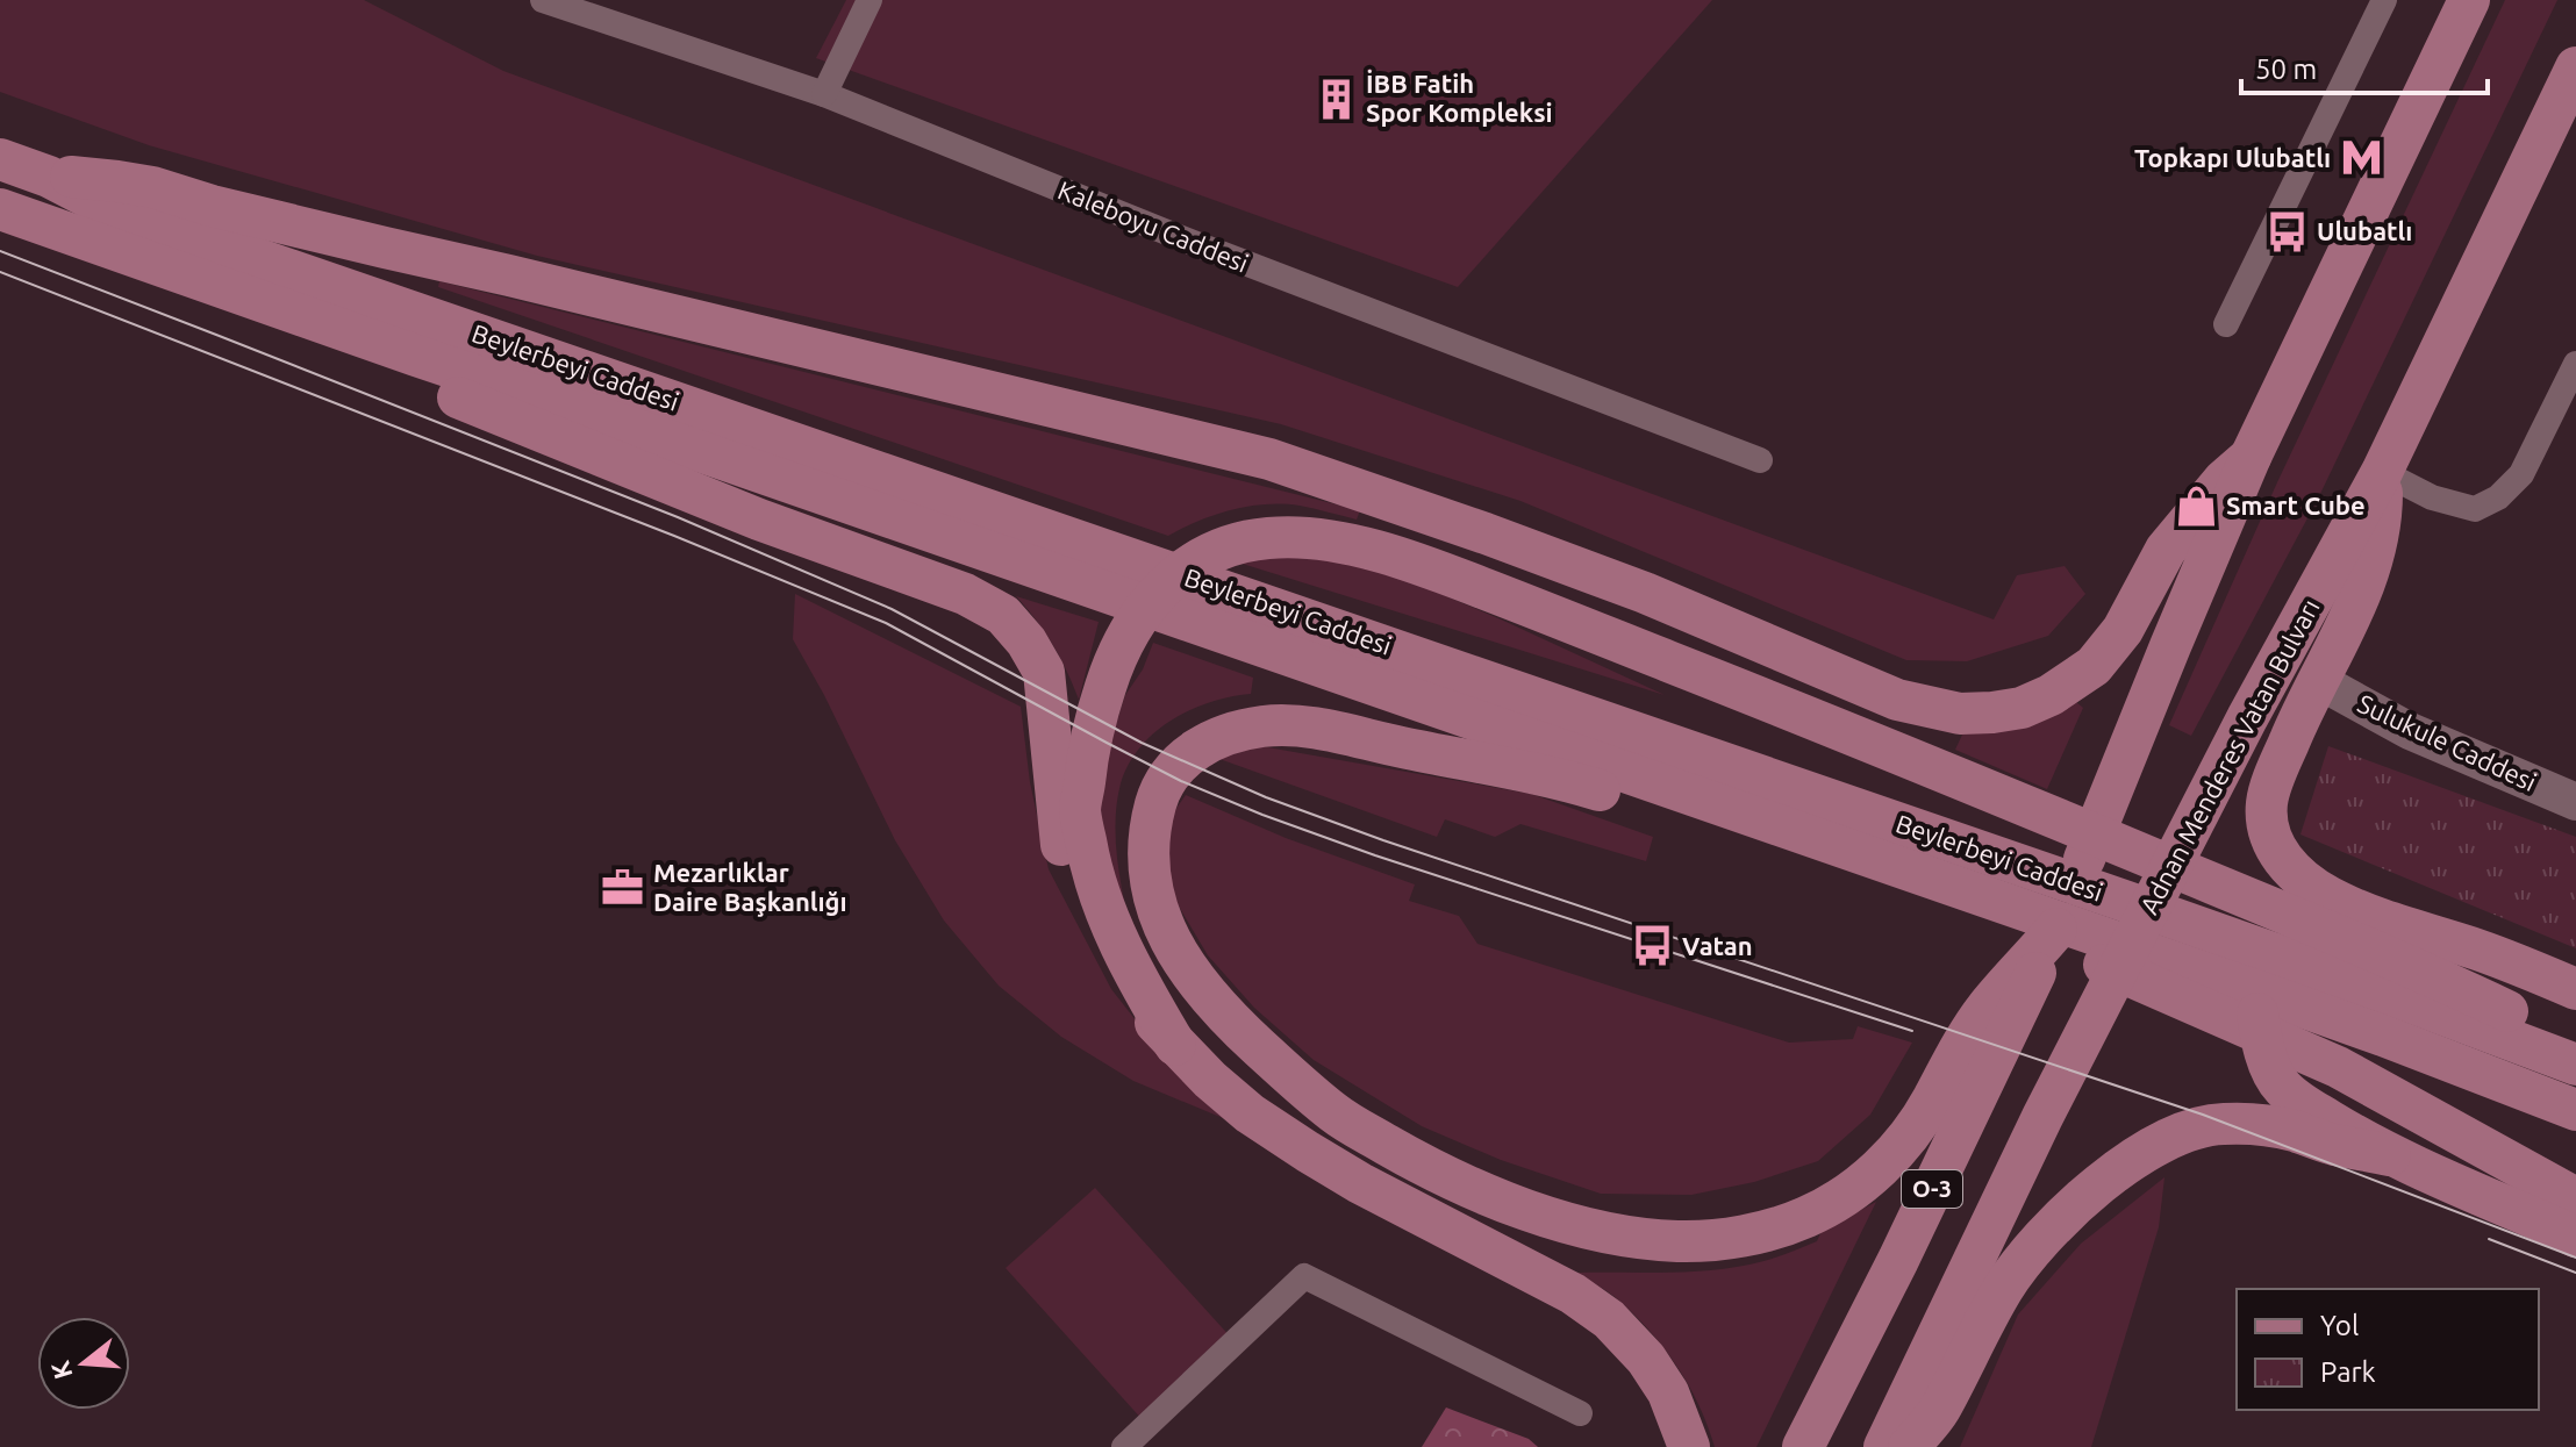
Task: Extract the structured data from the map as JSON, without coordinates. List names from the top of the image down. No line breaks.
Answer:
{"streets":{"main road":["Beylerbeyi Caddesi","Adnan Menderes Vatan Bulvarı","O-3"],"street":["Kaleboyu Caddesi","Sulukule Caddesi"]},"places":{"building":["İBB Fatih Spor Kompleksi"],"metro station":["Topkapı Ulubatlı"],"bus stop":["Ulubatlı","Vatan"],"shop":["Smart Cube"],"office":["Mezarlıklar Daire Başkanlığı"]},"legend":["Yol","Park"],"scale_bar":"50 m","north":"left"}
